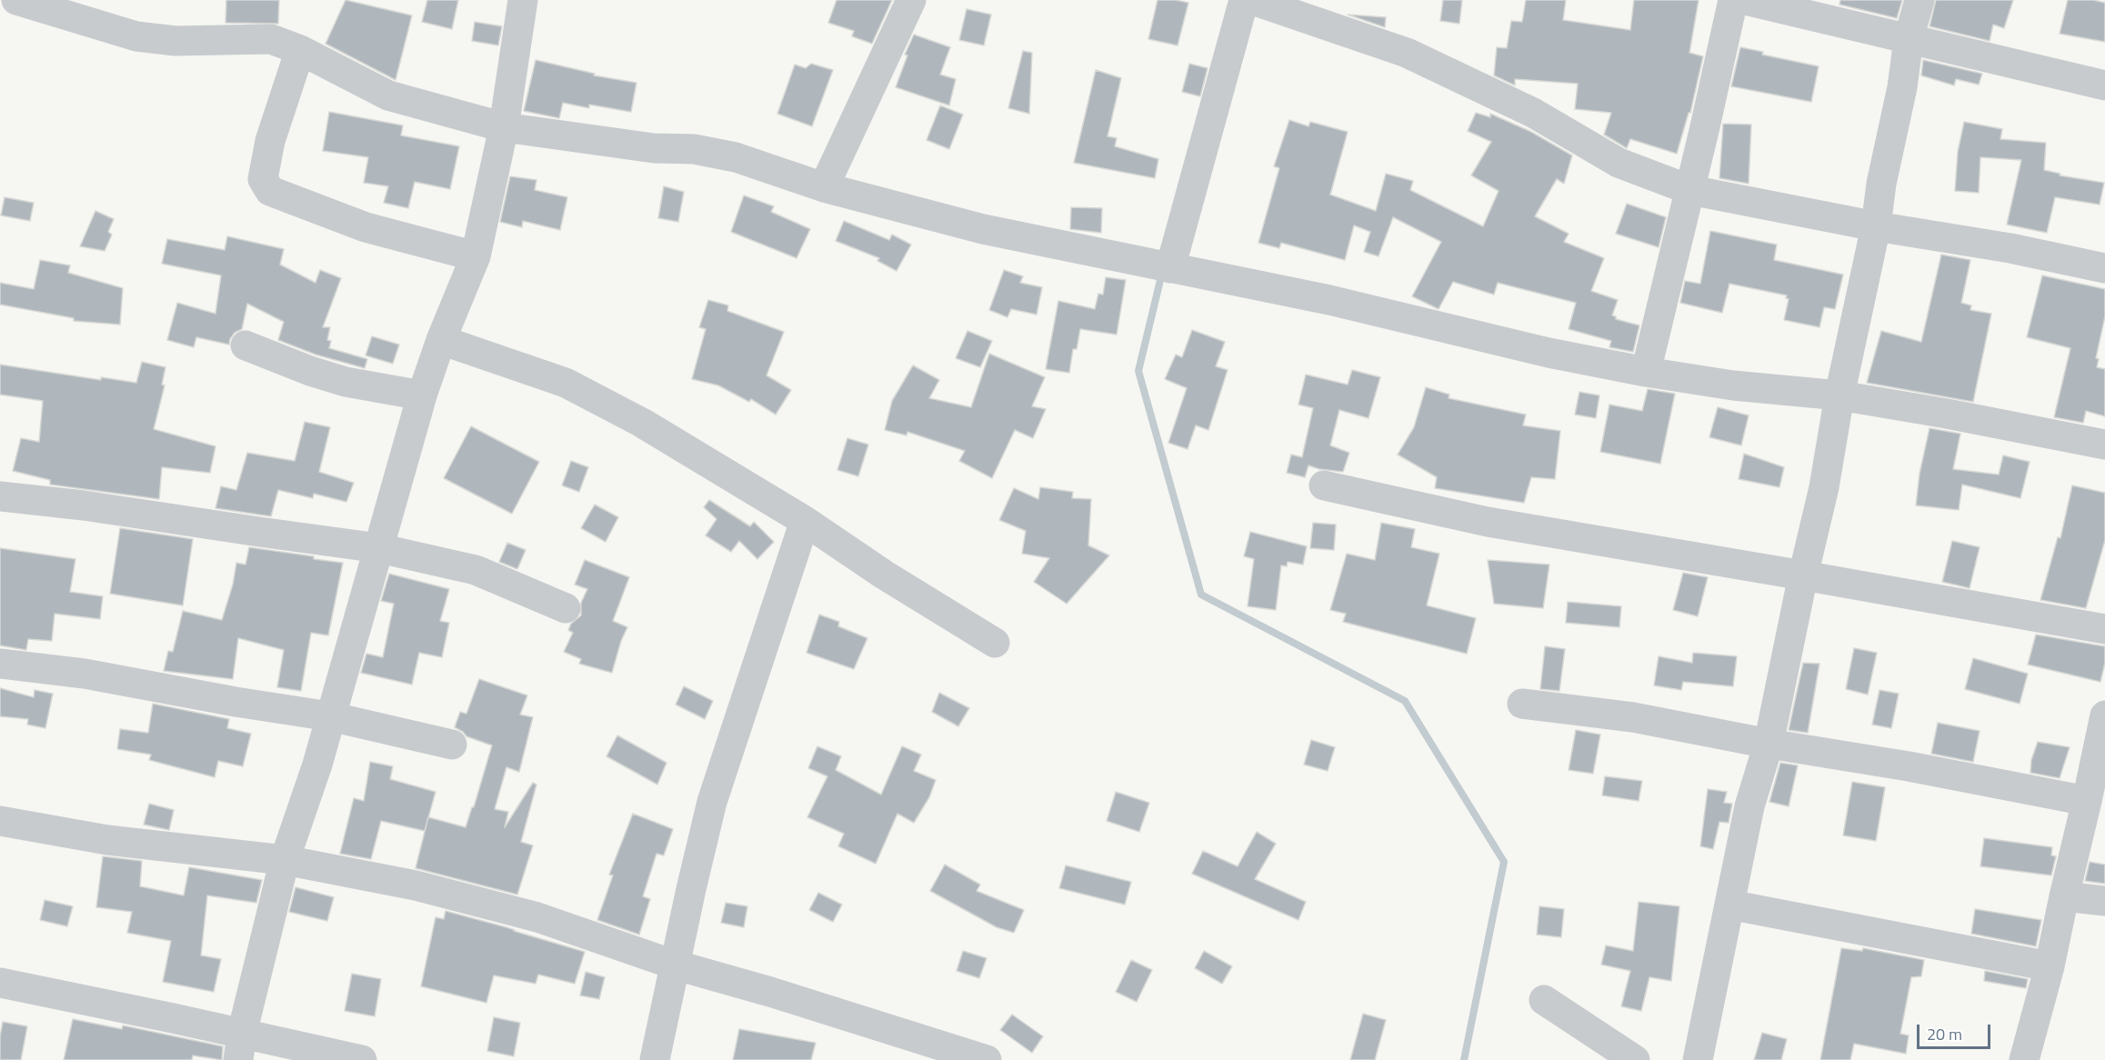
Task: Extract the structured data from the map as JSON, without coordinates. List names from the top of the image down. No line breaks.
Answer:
{"scale_bar":"20 m"}
